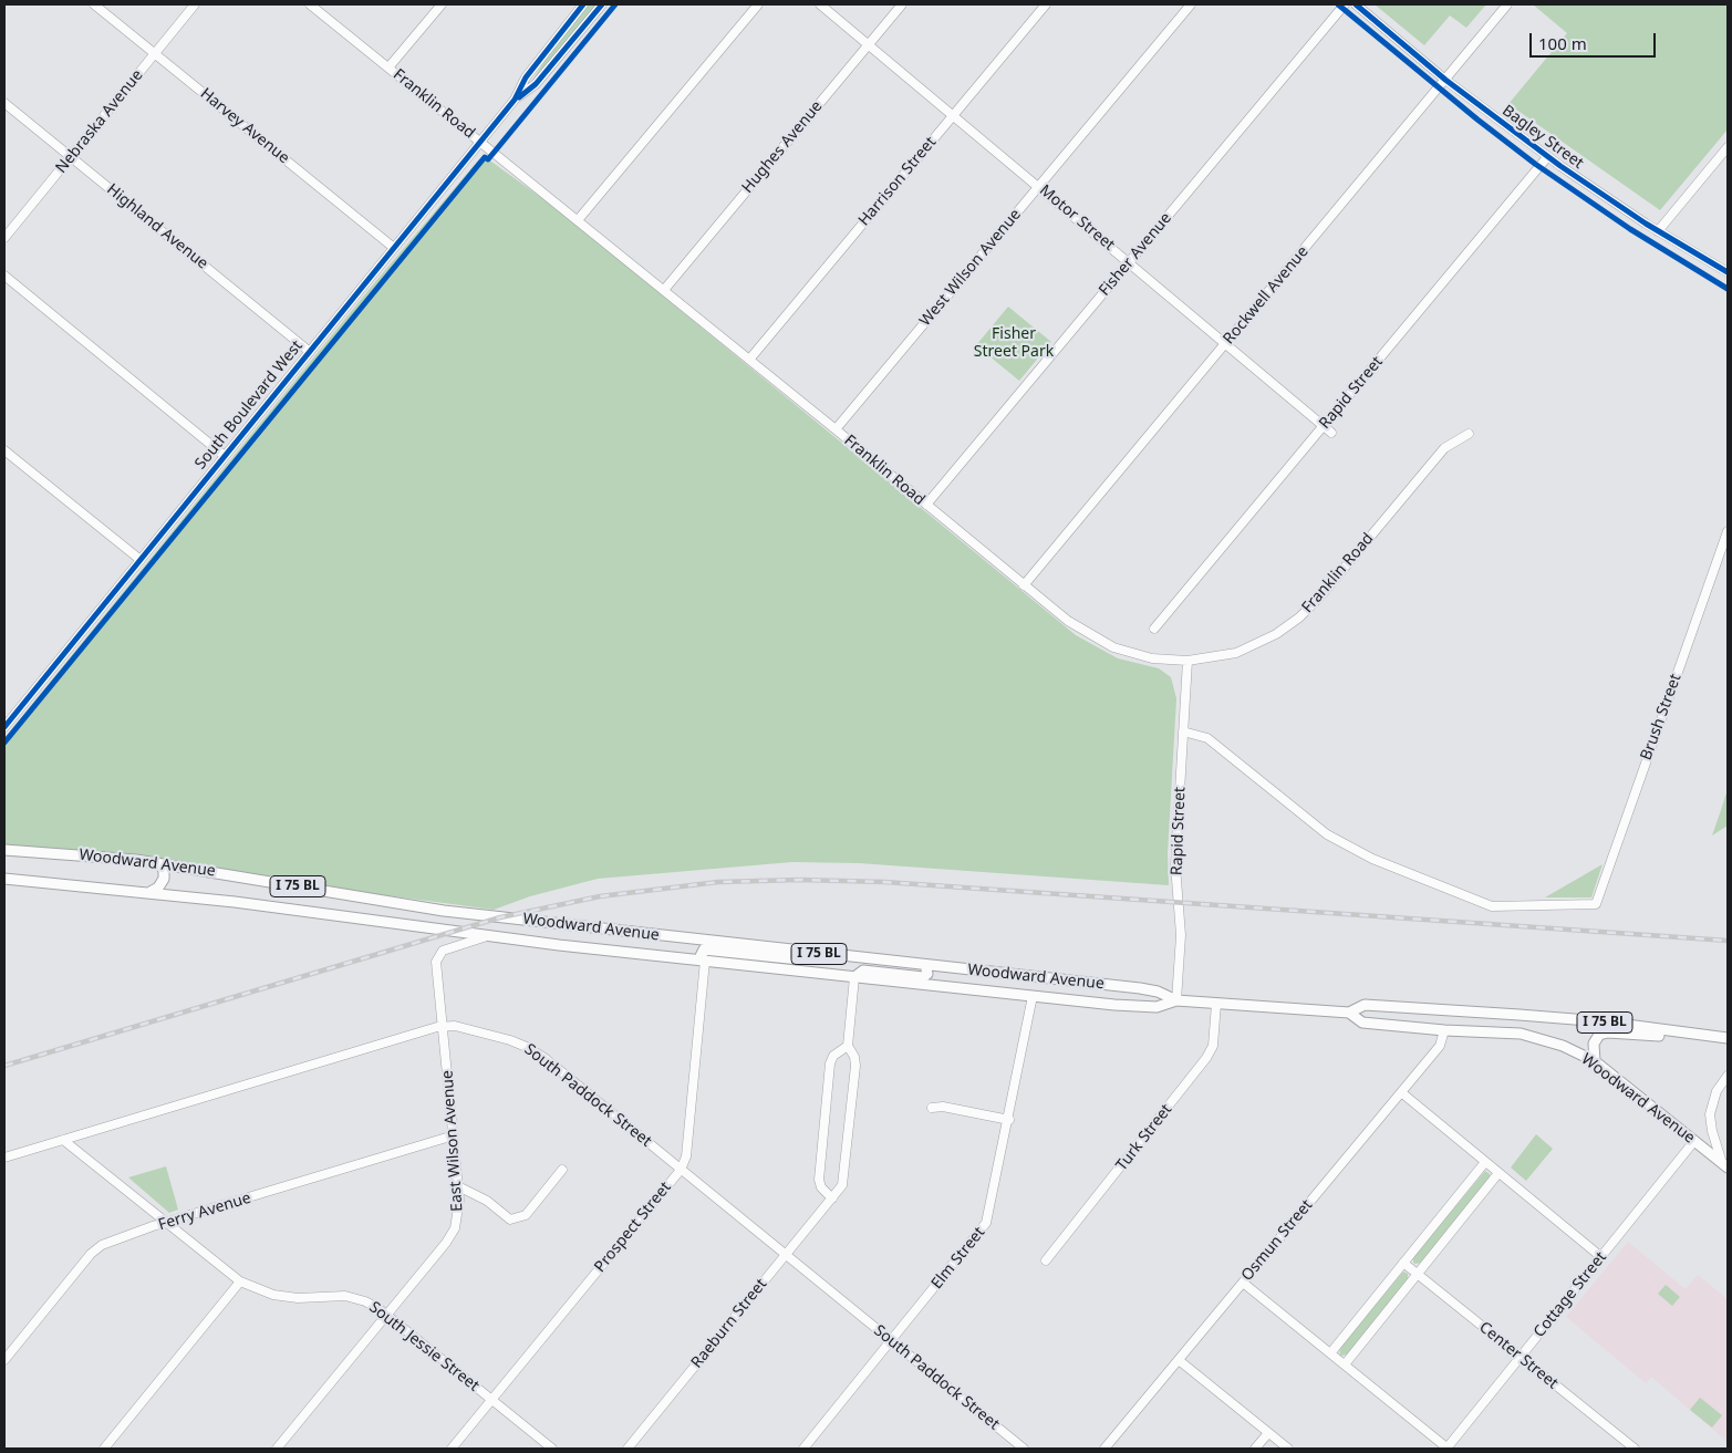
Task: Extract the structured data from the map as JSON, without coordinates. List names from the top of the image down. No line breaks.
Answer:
{"streets":{"main road":["Woodward Avenue","I 75 BL"],"street":["Franklin Road","Nebraska Avenue","Harvey Avenue","Bagley Street","Hughes Avenue","Harrison Street","Motor Street","Highland Avenue","Fisher Avenue","West Wilson Avenue","Rockwell Avenue","Rapid Street","South Boulevard West","Brush Street","South Paddock Street","Turk Street","East Wilson Avenue","Ferry Avenue","Prospect Street","Osmun Street","Elm Street","Cottage Street","Raeburn Street","South Jessie Street","Center Street"]},"crossings":[["Franklin Road","Hughes Avenue"],["Franklin Road","Harrison Street"],["Franklin Road","Fisher Avenue"],["Franklin Road","West Wilson Avenue"],["Franklin Road","Rockwell Avenue"],["Franklin Road","Rapid Street"],["Franklin Road","South Boulevard West"],["Nebraska Avenue","Harvey Avenue"],["Nebraska Avenue","Highland Avenue"],["Harvey Avenue","South Boulevard West"],["Bagley Street","Rockwell Avenue"],["Bagley Street","Rapid Street"],["Hughes Avenue","Motor Street"],["Harrison Street","Motor Street"],["Motor Street","Fisher Avenue"],["Motor Street","West Wilson Avenue"],["Motor Street","Rockwell Avenue"],["Motor Street","Rapid Street"],["Highland Avenue","South Boulevard West"],["Rapid Street","Brush Street"],["Rapid Street","Woodward Avenue"],["Woodward Avenue","Turk Street"],["Woodward Avenue","East Wilson Avenue"],["Woodward Avenue","Prospect Street"],["Woodward Avenue","Osmun Street"],["Woodward Avenue","Elm Street"],["Woodward Avenue","Cottage Street"],["Woodward Avenue","Raeburn Street"],["South Paddock Street","East Wilson Avenue"],["South Paddock Street","Prospect Street"],["South Paddock Street","Elm Street"],["South Paddock Street","Raeburn Street"],["South Paddock Street","South Jessie Street"],["East Wilson Avenue","Ferry Avenue"],["East Wilson Avenue","South Jessie Street"],["Ferry Avenue","South Jessie Street"],["Prospect Street","South Jessie Street"],["Cottage Street","Center Street"]],"parks":["Fisher Street Park"],"scale_bar":"100 m"}
